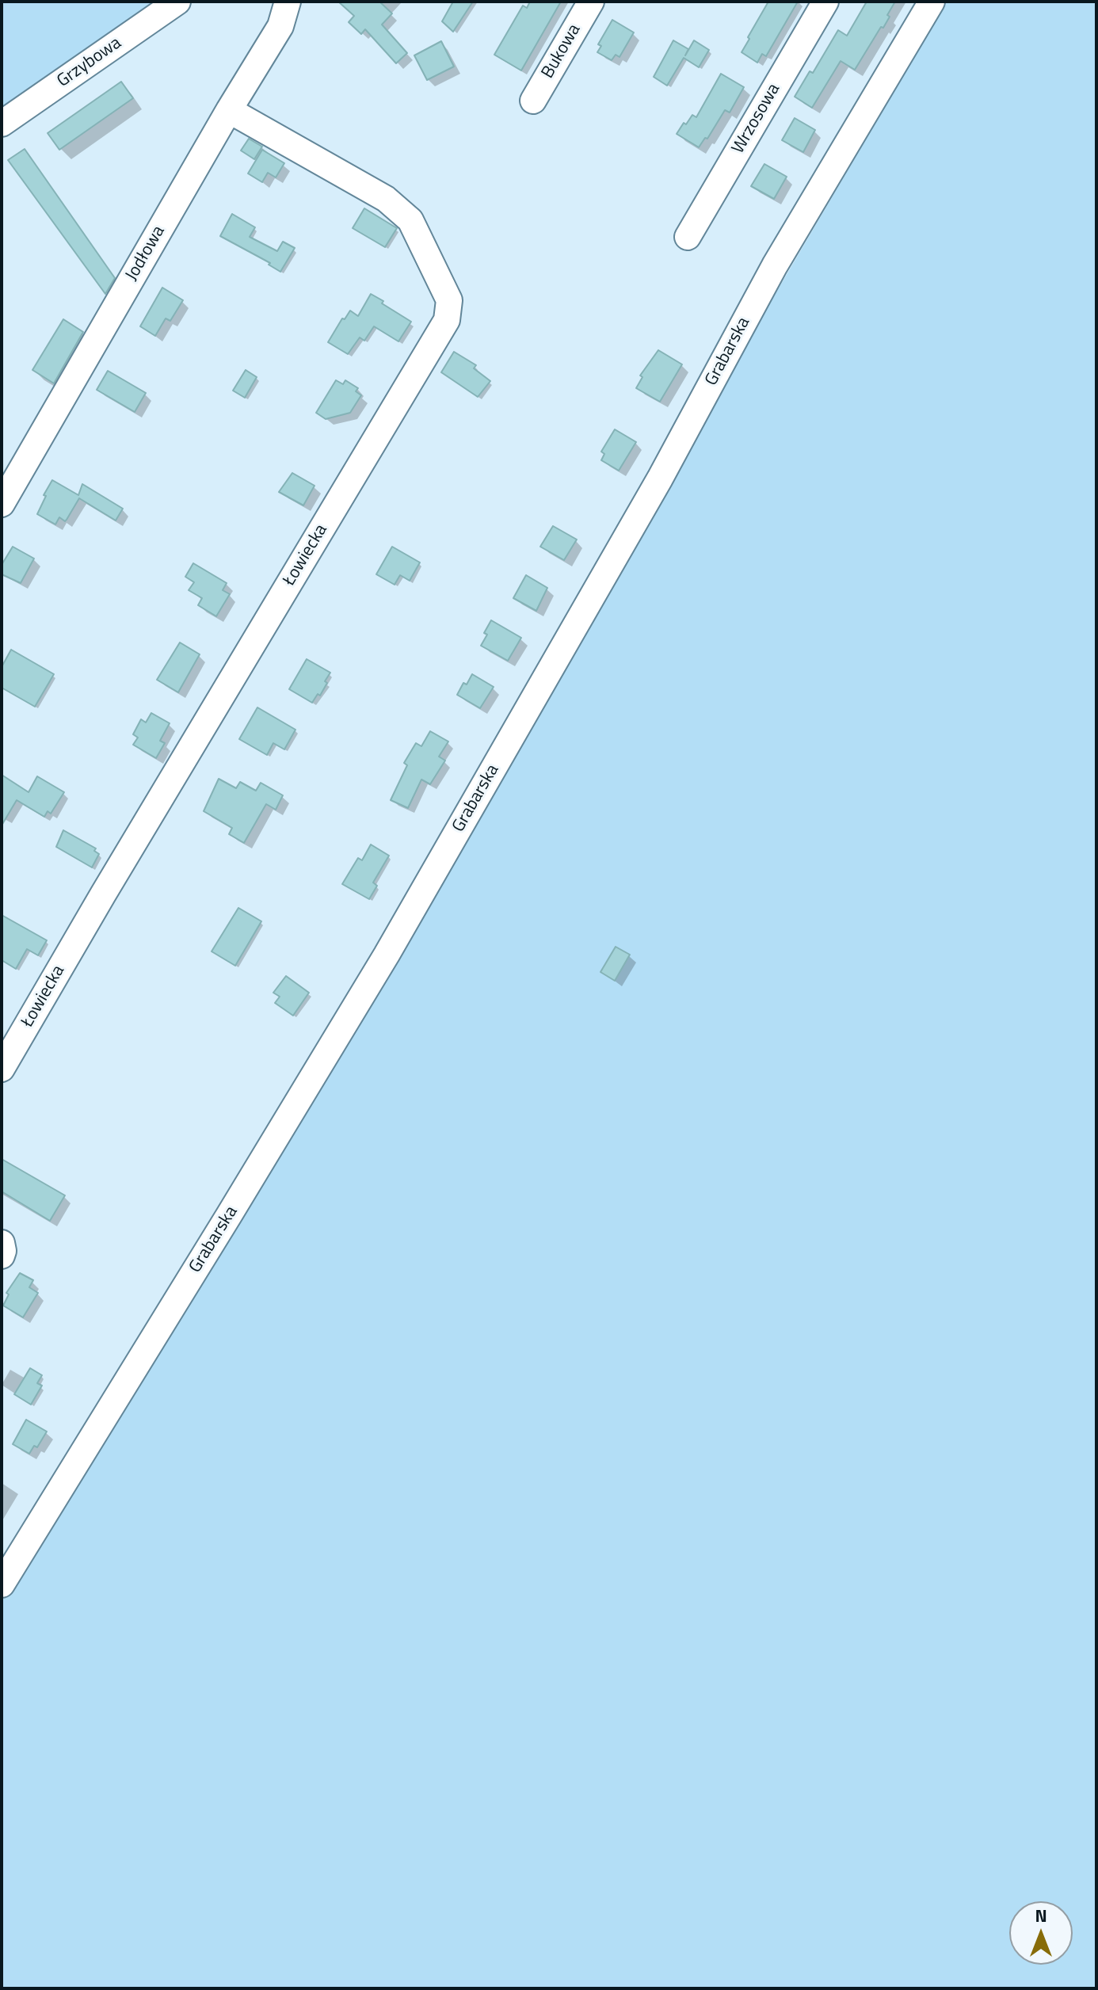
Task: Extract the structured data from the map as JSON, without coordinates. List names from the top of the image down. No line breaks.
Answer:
{"streets":{"street":["Bukowa","Grzybowa","Wrzosowa","Jodłowa","Grabarska","Łowiecka"]},"crossings":[["Jodłowa","Łowiecka"]],"north":"top"}
